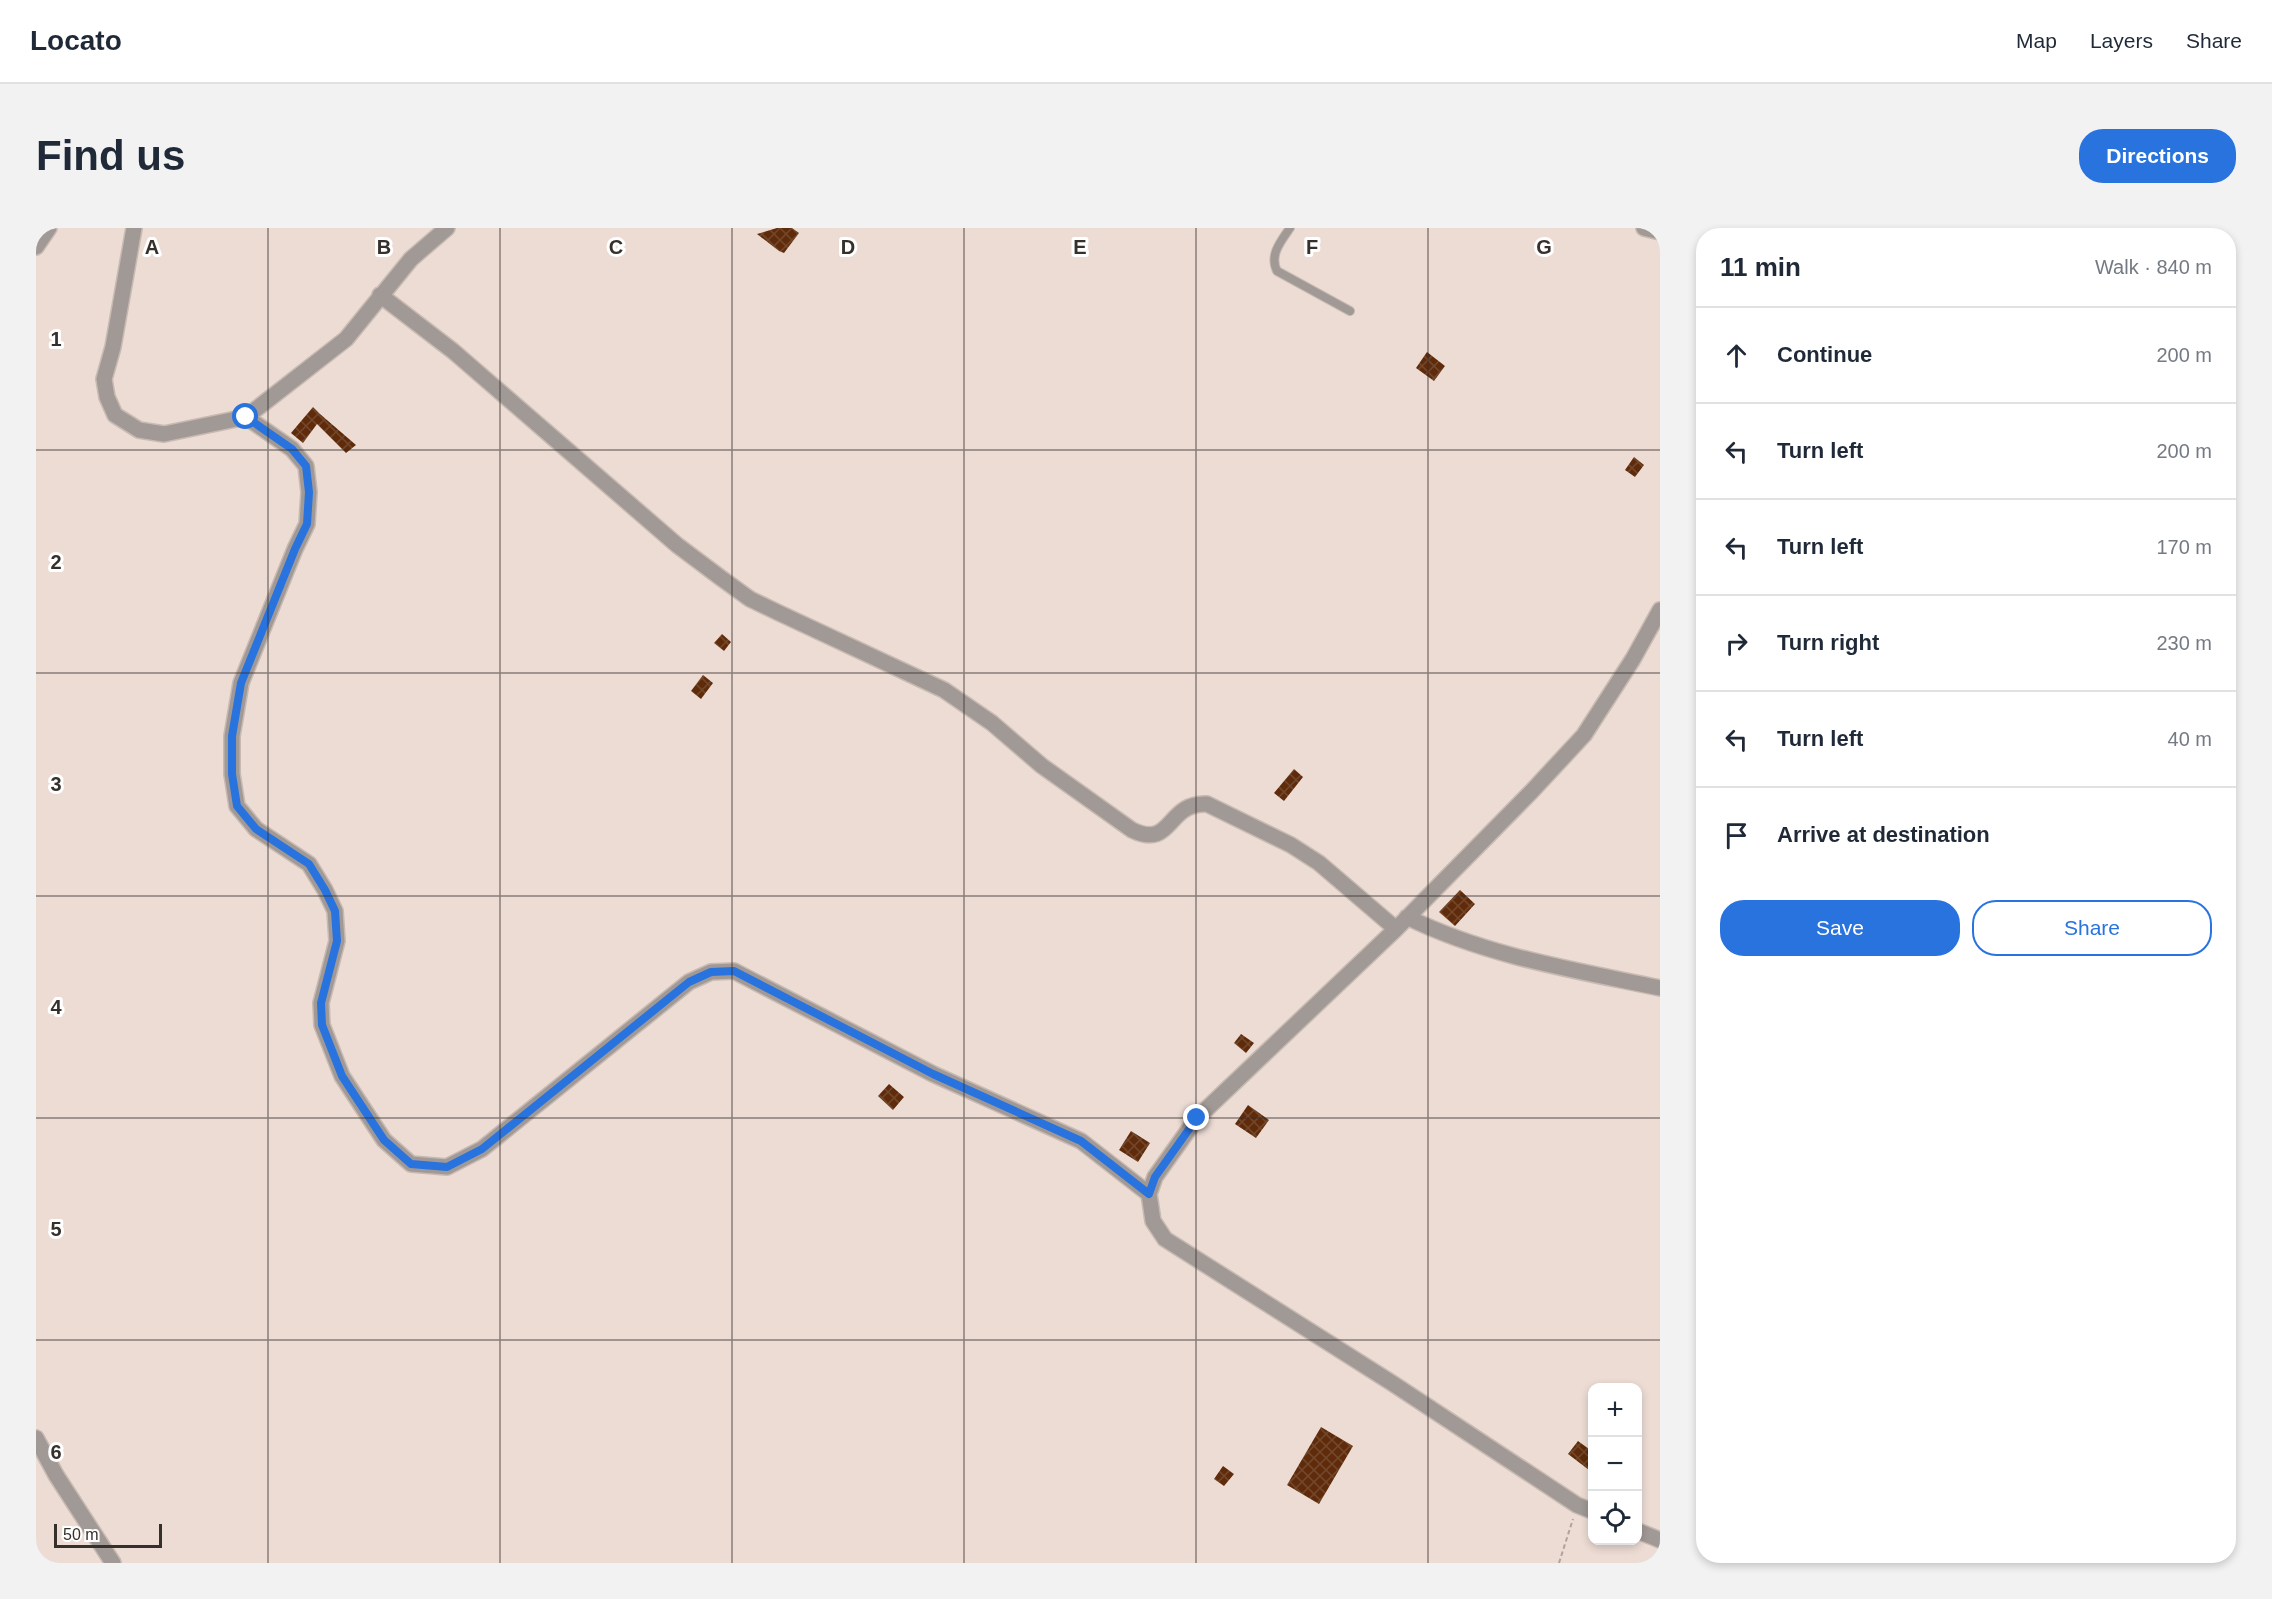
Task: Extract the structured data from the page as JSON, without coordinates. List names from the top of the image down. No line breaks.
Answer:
{"scale_bar":"50 m","page":{"header":"Locato","nav":["Map","Layers","Share"],"buttons":["Directions",["Save","Share"]],"title":"Find us","heading":["11 min","Walk · 840 m"],"list":[["Continue","200 m"],["Turn left","200 m"],["Turn left","170 m"],["Turn right","230 m"],["Turn left","40 m"],"Arrive at destination"],"map_buttons":["+","−"],"scale":"50 m"},"grid":{"columns":["A","B","C","D","E","F","G"],"rows":["1","2","3","4","5","6"]}}
